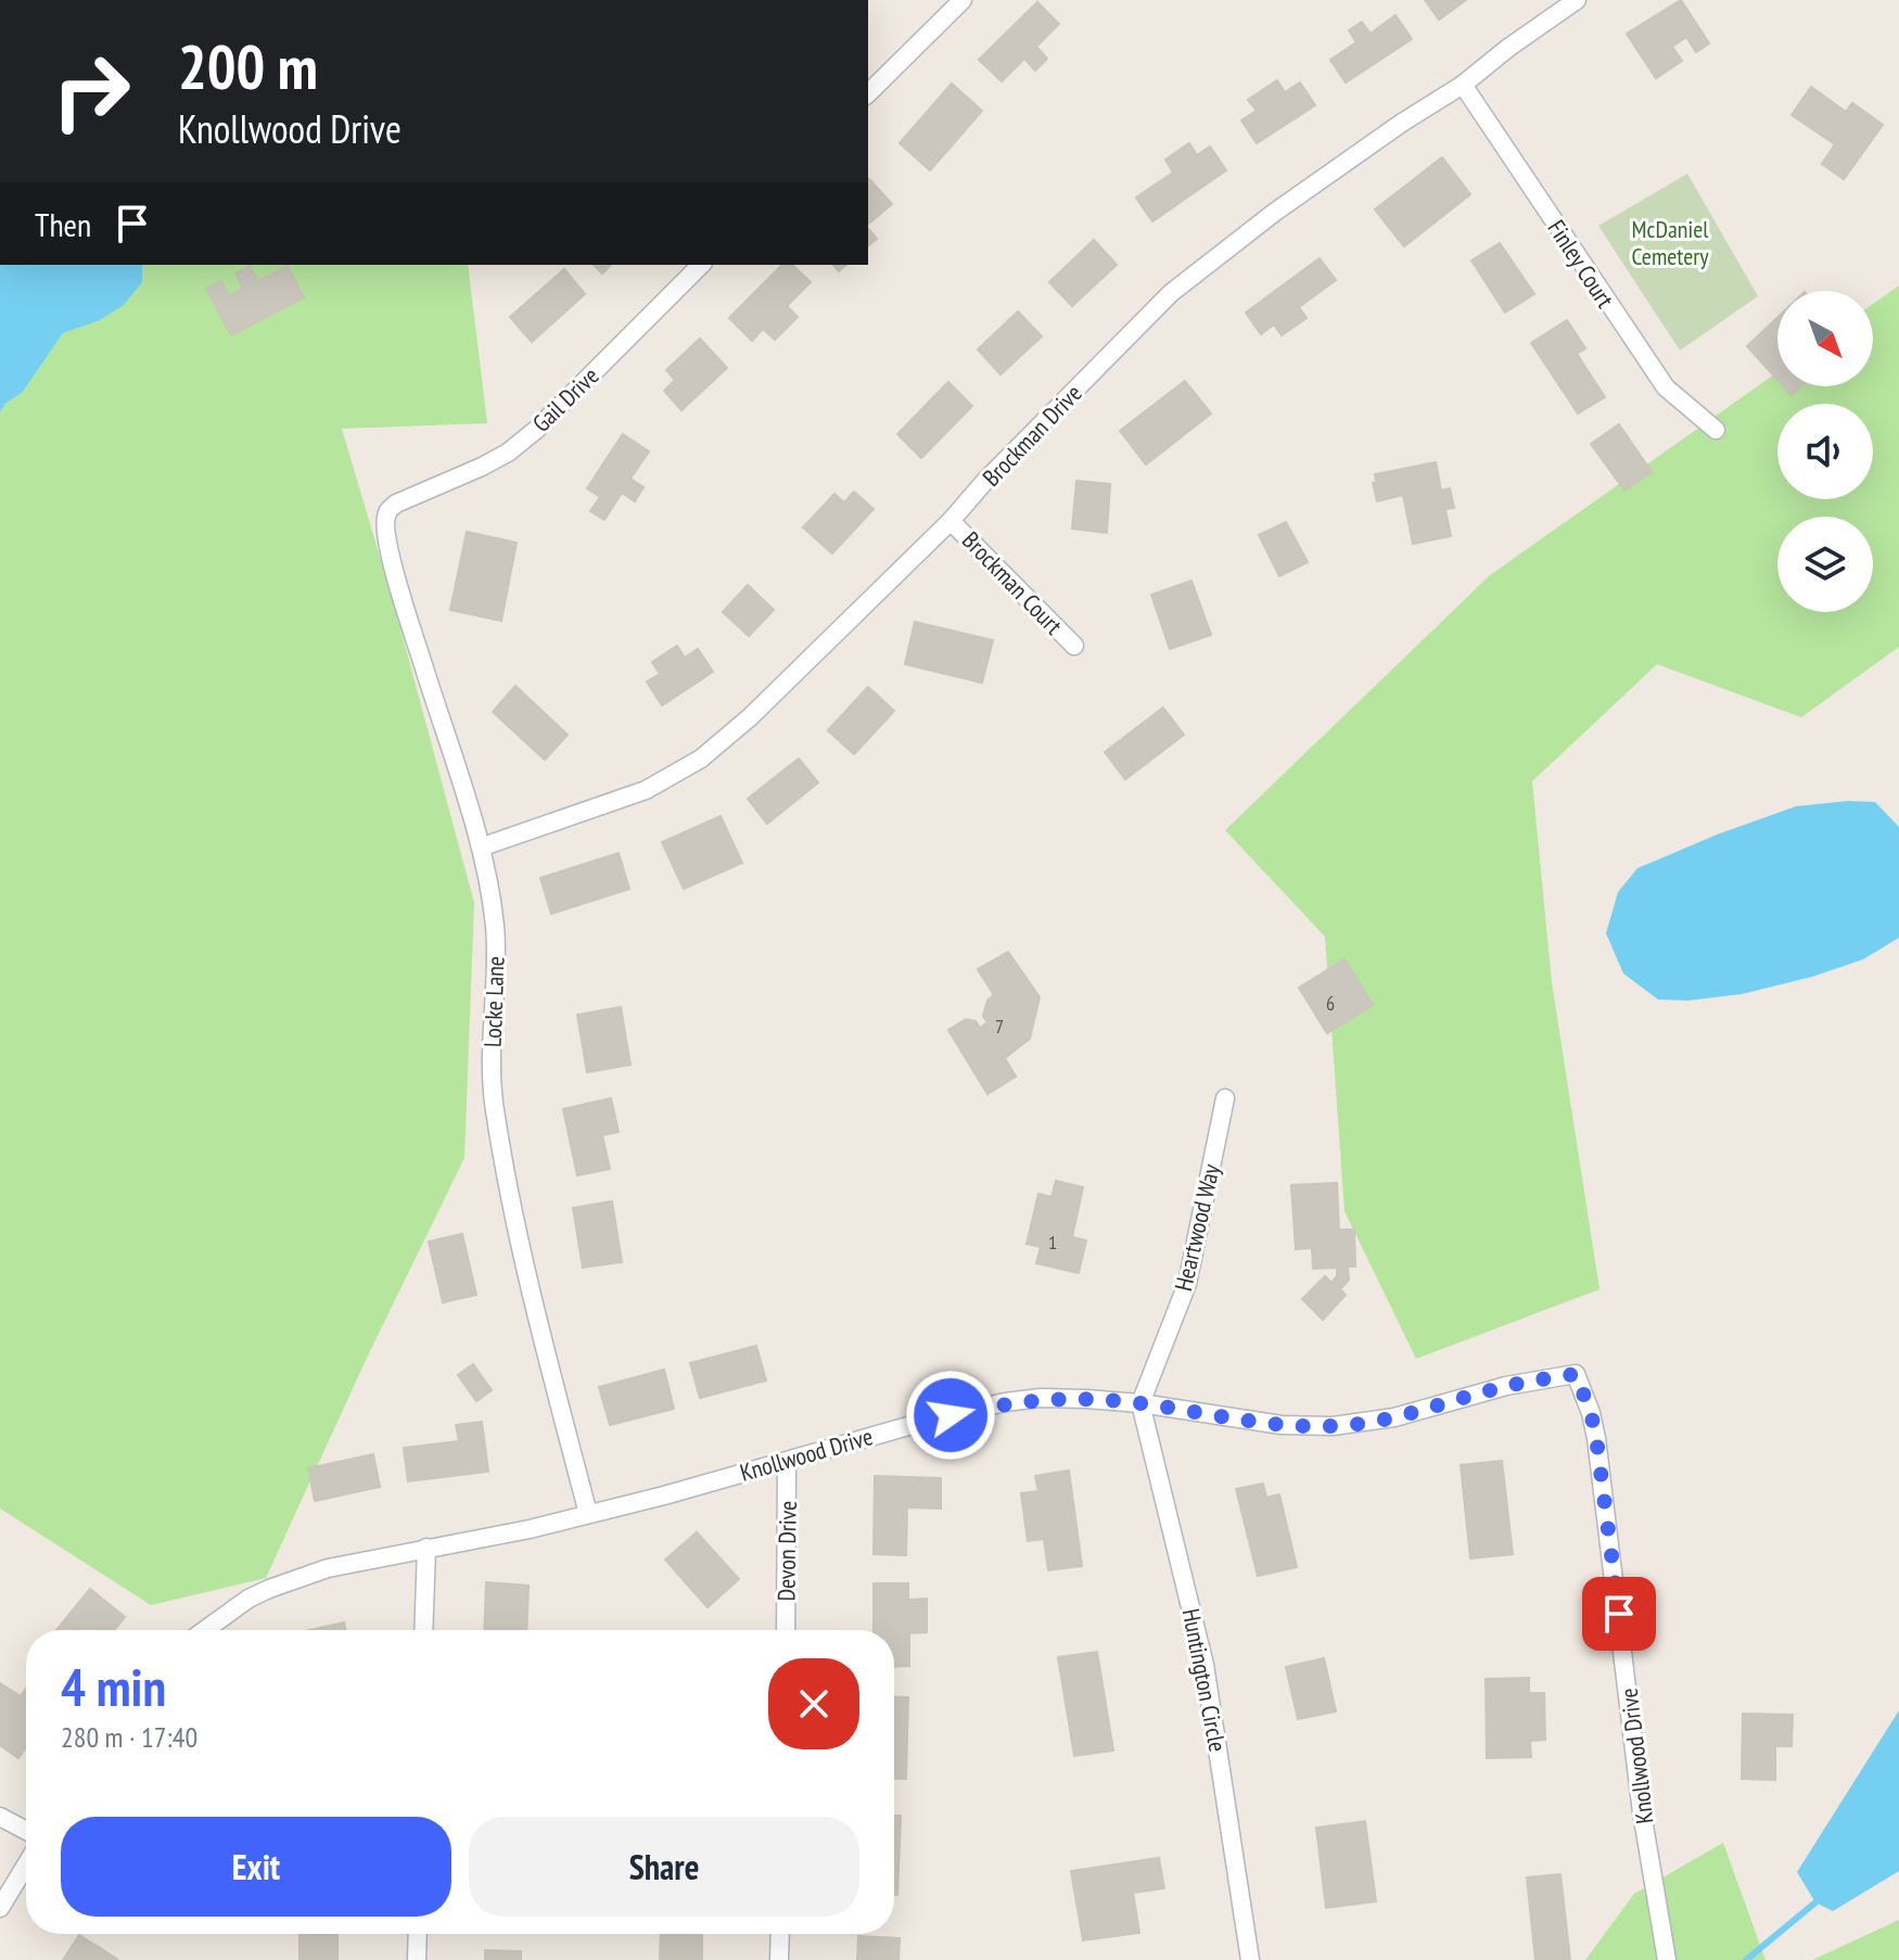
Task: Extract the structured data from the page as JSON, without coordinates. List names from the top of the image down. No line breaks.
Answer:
{"streets":{"street":["Finley Court","Gail Drive","Brockman Drive","Brockman Court","Locke Lane","Heartwood Way","Knollwood Drive","Devon Drive","Huntington Circle"]},"crossings":[["Finley Court","Brockman Drive"],["Gail Drive","Locke Lane"],["Brockman Drive","Brockman Court"],["Brockman Drive","Locke Lane"],["Locke Lane","Knollwood Drive"],["Heartwood Way","Knollwood Drive"],["Heartwood Way","Huntington Circle"],["Knollwood Drive","Devon Drive"],["Knollwood Drive","Huntington Circle"]],"parks":["McDaniel Cemetery"],"house_numbers":["6","7","1"],"north":"bottom right","page":{"turn":["200 m","Knollwood Drive"],"then":"Then","heading":["4 min","280 m · 17:40"],"buttons":["Exit","Share"]}}
